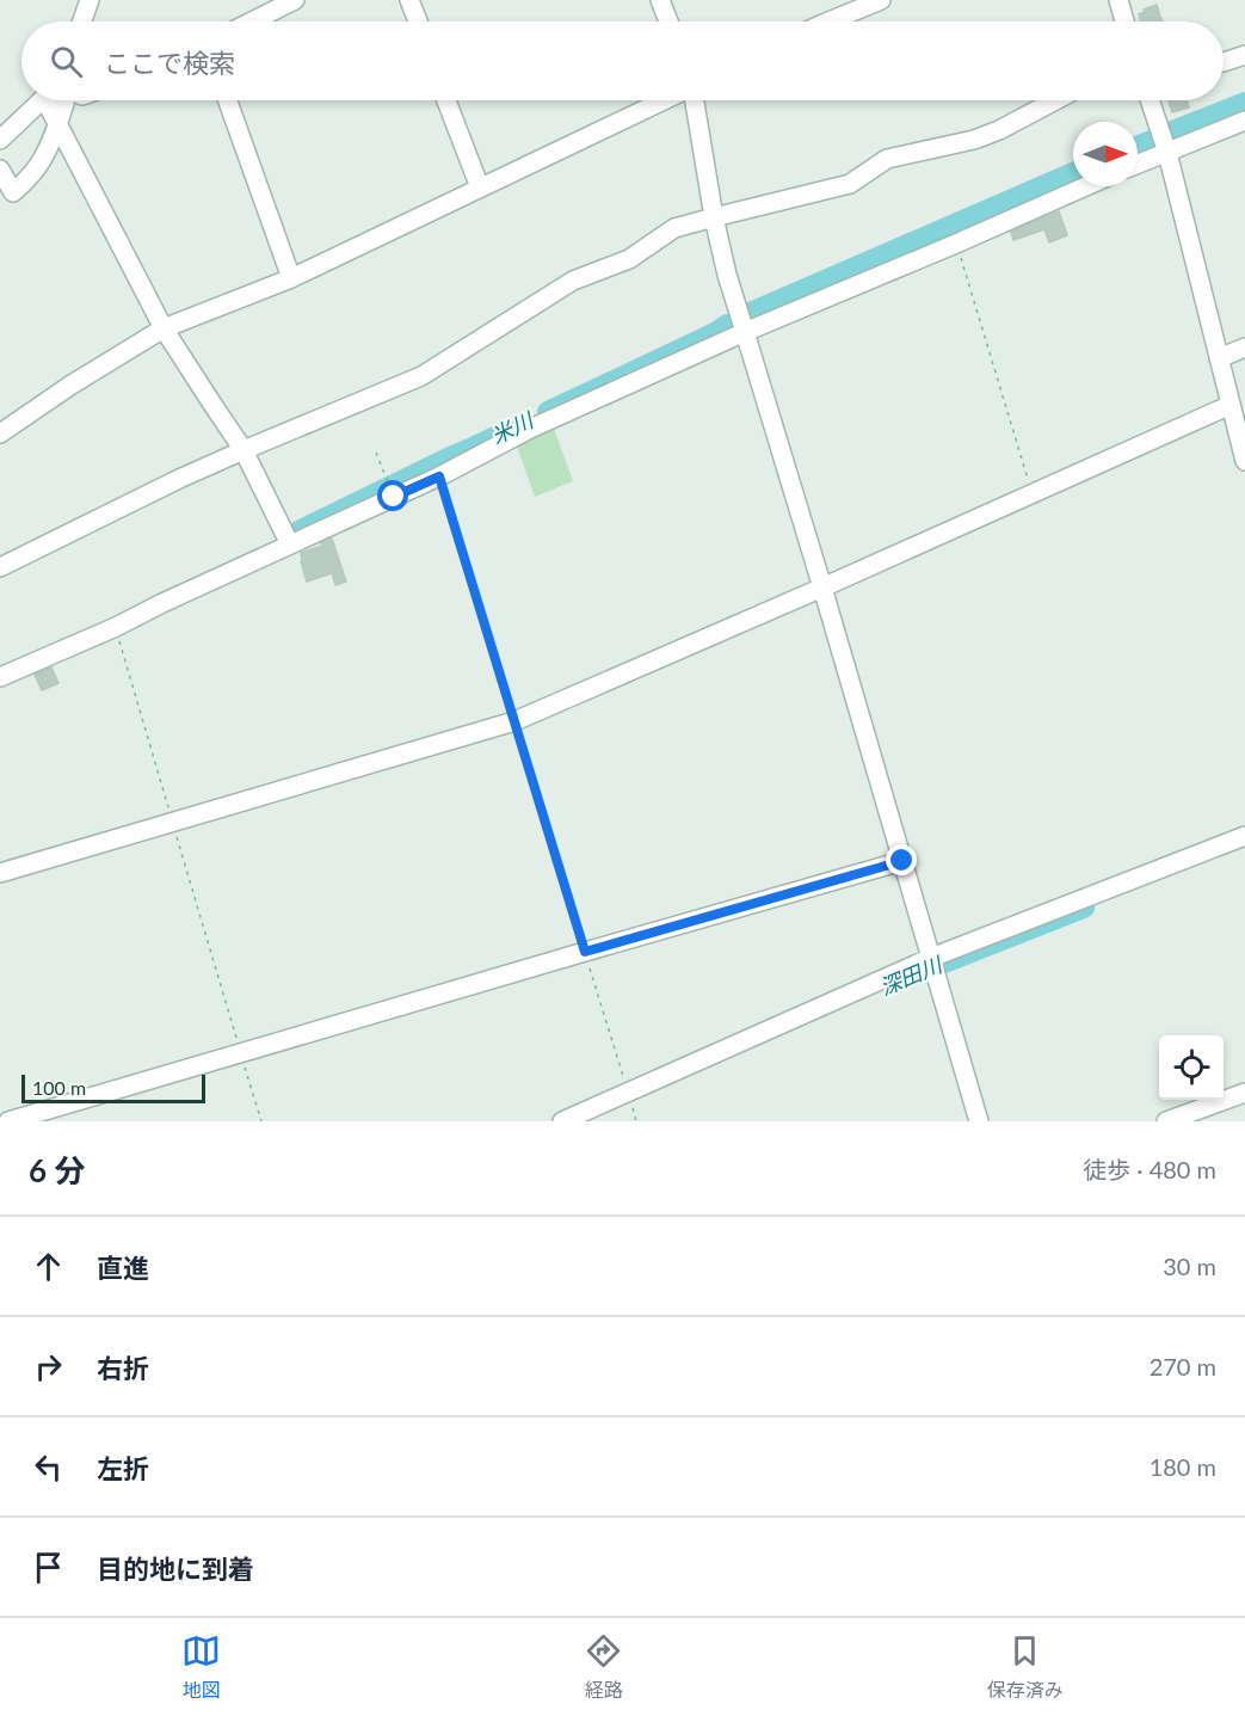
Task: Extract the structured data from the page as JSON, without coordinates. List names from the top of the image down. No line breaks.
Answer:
{"water":["米川","深田川"],"scale_bar":"100 m","north":"right","page":{"search":"ここで検索","scale":"100 m","heading":["6 分","徒歩 · 480 m"],"list":[["直進","30 m"],["右折","270 m"],["左折","180 m"],"目的地に到着"],"nav":["地図","経路","保存済み"]}}
